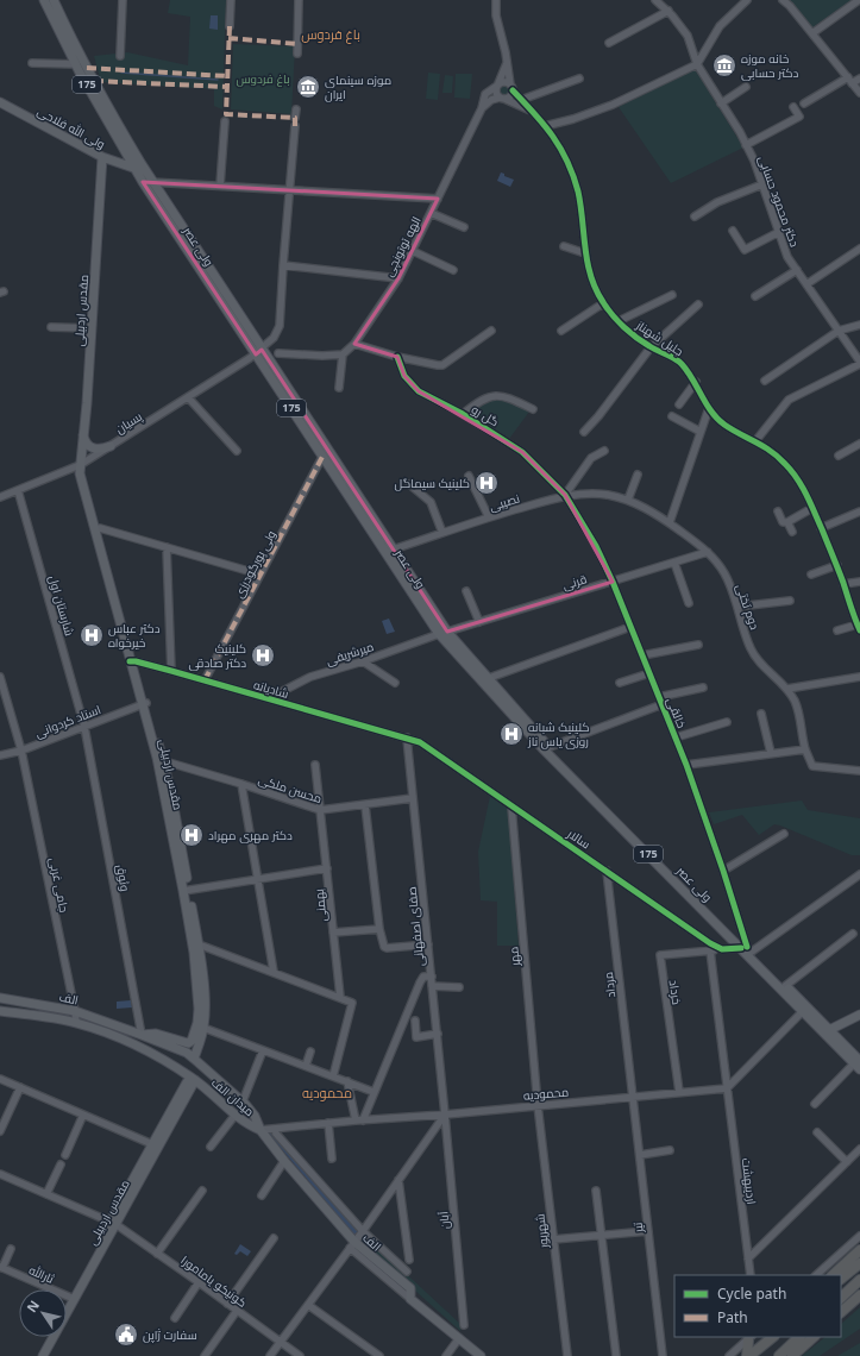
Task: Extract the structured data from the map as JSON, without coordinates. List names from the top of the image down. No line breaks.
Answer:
{"streets":{"main road":["175","ولی‌ الله فلاحی","ولی عصر","مقدس اردبیلی","الف","میدان الف"],"street":["دکتر محمود حسابی","الهه توتونچی","جلیل شهناز","گل رو","پسیان","نصیبی","ولی پورگودرزی","قرنی","شارستان اول","دوم تختی","میرشریفی","شادیانه","خالقی","استاد کردوانی","محسن ملکی","سالار","وثوق","جامی غربی","بهمنی","صفای اصفهانی","مهر","مرداد","خرداد","محمودیه","اردیبهشت","آبان","تیر","شهریور","ثارالله","کونیکو یامامورا"]},"crossings":[["ولی‌ الله فلاحی","ولی عصر"],["ولی‌ الله فلاحی","مقدس اردبیلی"],["ولی عصر","پسیان"],["ولی عصر","نصیبی"],["ولی عصر","ولی پورگودرزی"],["ولی عصر","قرنی"],["ولی عصر","میرشریفی"],["ولی عصر","خالقی"],["الهه توتونچی","جلیل شهناز"],["مقدس اردبیلی","پسیان"],["مقدس اردبیلی","شادیانه"],["مقدس اردبیلی","استاد کردوانی"],["مقدس اردبیلی","محسن ملکی"],["مقدس اردبیلی","وثوق"],["مقدس اردبیلی","الف"],["مقدس اردبیلی","میدان الف"],["مقدس اردبیلی","ثارالله"],["مقدس اردبیلی","کونیکو یامامورا"],["گل رو","نصیبی"],["گل رو","دوم تختی"],["گل رو","خالقی"],["پسیان","شارستان اول"],["نصیبی","دوم تختی"],["نصیبی","خالقی"],["ولی پورگودرزی","شادیانه"],["قرنی","دوم تختی"],["قرنی","میرشریفی"],["قرنی","خالقی"],["شارستان اول","استاد کردوانی"],["شارستان اول","وثوق"],["دوم تختی","خالقی"],["میرشریفی","شادیانه"],["شادیانه","سالار"],["شادیانه","صفای اصفهانی"],["استاد کردوانی","وثوق"],["استاد کردوانی","جامی غربی"],["محسن ملکی","بهمنی"],["محسن ملکی","صفای اصفهانی"],["سالار","صفای اصفهانی"],["سالار","مهر"],["سالار","مرداد"],["سالار","خرداد"],["وثوق","الف"],["جامی غربی","الف"],["صفای اصفهانی","محمودیه"],["صفای اصفهانی","آبان"],["مهر","محمودیه"],["مهر","شهریور"],["مرداد","محمودیه"],["مرداد","تیر"],["خرداد","محمودیه"],["خرداد","اردیبهشت"],["الف","محمودیه"],["الف","میدان الف"],["محمودیه","میدان الف"],["محمودیه","اردیبهشت"],["محمودیه","آبان"],["محمودیه","تیر"],["محمودیه","شهریور"]],"districts":["باغ فردوس","محمودیه"],"parks":["باغ فردوس"],"places":{"museum":["خانه موزه دکتر حسابی","موزه سینمای ایران"],"hospital":["کلینیک سیماگل","دکتر عباس خیرخواه","کلینیک دکتر صادقی","کلینیک شبانه روزی یاس ناز","دکتر مهری مهراد"],"public building":["سفارت ژاپن"]},"legend":["Cycle path","Path"],"north":"top left"}
